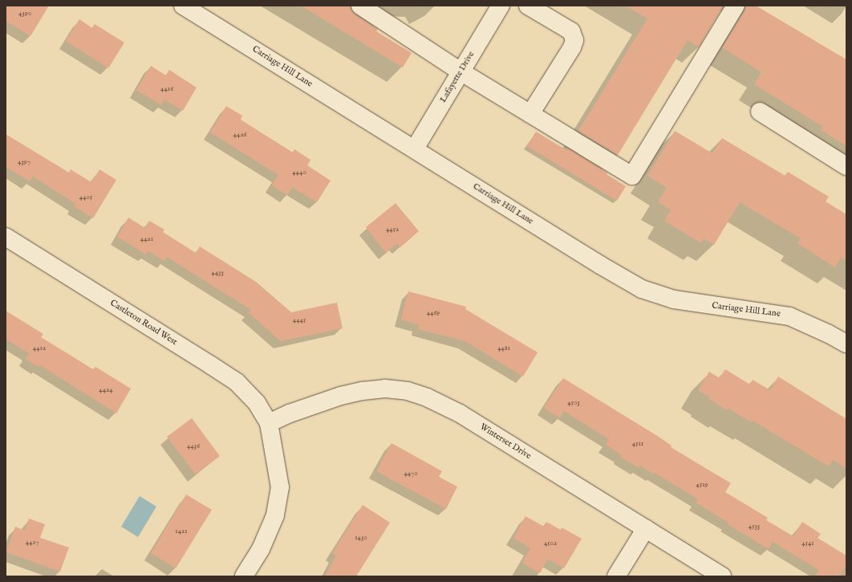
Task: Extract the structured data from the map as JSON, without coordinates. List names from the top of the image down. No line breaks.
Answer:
{"streets":{"street":["Carriage Hill Lane","Lafayette Drive","Castleton Road West","Winterset Drive"]},"crossings":[["Carriage Hill Lane","Lafayette Drive"],["Castleton Road West","Winterset Drive"]],"house_numbers":["4390","4416","4426","4397","4440","4405","4452","4421","4433","4469","4445","4412","4481","4424","4503","4511","4436","4470","4519","4533","1421","1430","4417","4502","4541"]}
